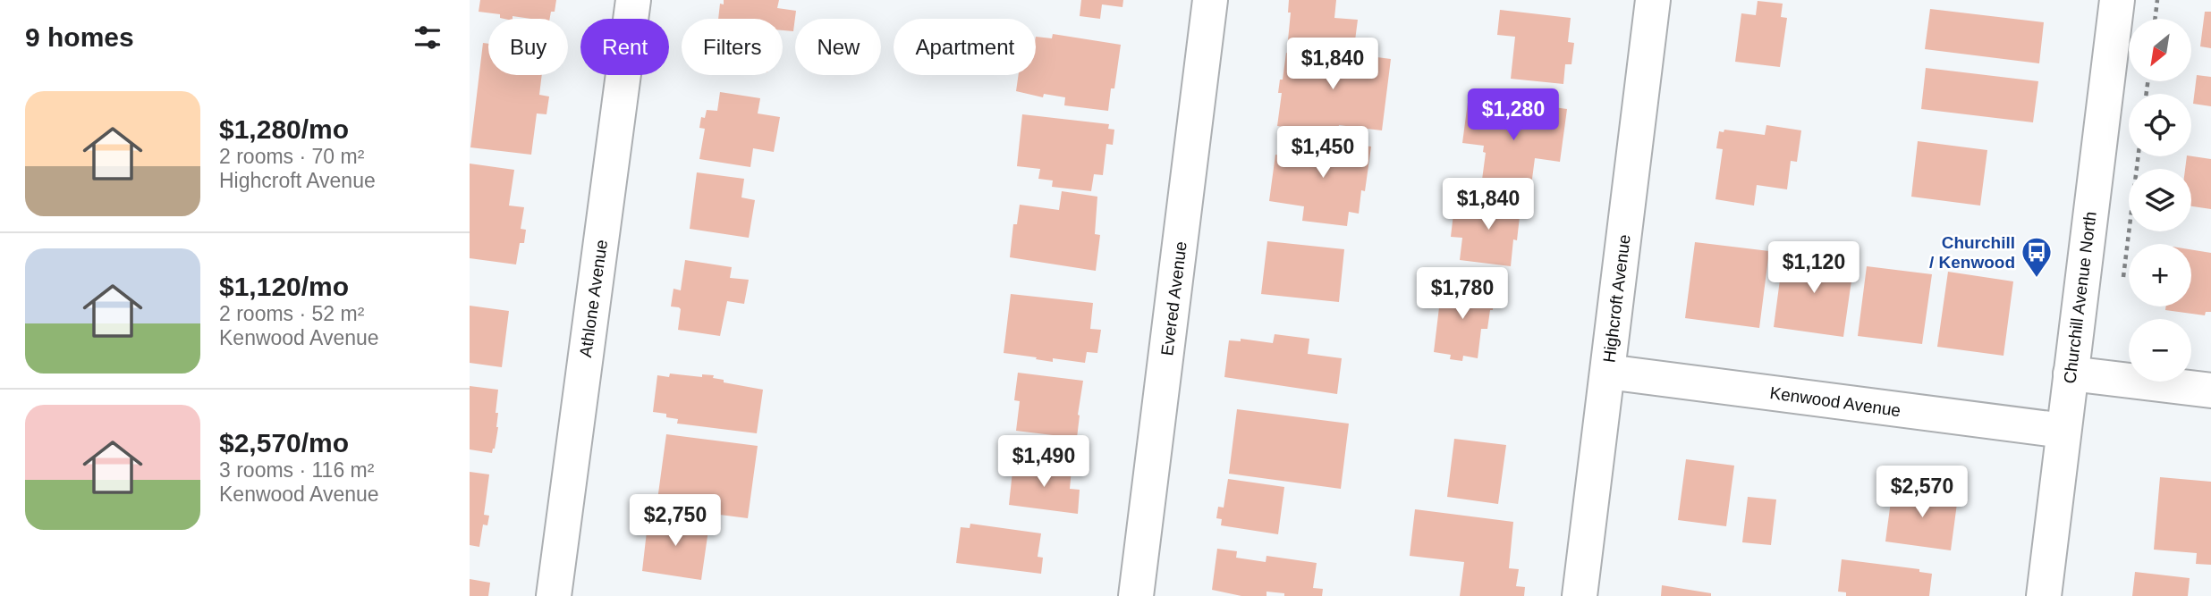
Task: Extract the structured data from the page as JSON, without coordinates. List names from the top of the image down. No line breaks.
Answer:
{"streets":{"street":["Churchill Avenue North","Athlone Avenue","Evered Avenue","Highcroft Avenue","Kenwood Avenue"]},"crossings":[["Churchill Avenue North","Kenwood Avenue"],["Highcroft Avenue","Kenwood Avenue"]],"places":{"bus stop":["Churchill / Kenwood"]},"north":"bottom left","page":{"heading":"9 homes","map_buttons":["+","−"],"chip":["Buy","Rent","Filters","New","Apartment"],"price":["$1,840","$1,280","$1,450","$1,840","$1,120","$1,780","$1,490","$2,570","$2,750"],"list":[{"name":"$1,280/mo","note":"2 rooms · 70 m² · Highcroft Avenue"},{"name":"$1,120/mo","note":"2 rooms · 52 m² · Kenwood Avenue"},{"name":"$2,570/mo","note":"3 rooms · 116 m² · Kenwood Avenue"}]}}
